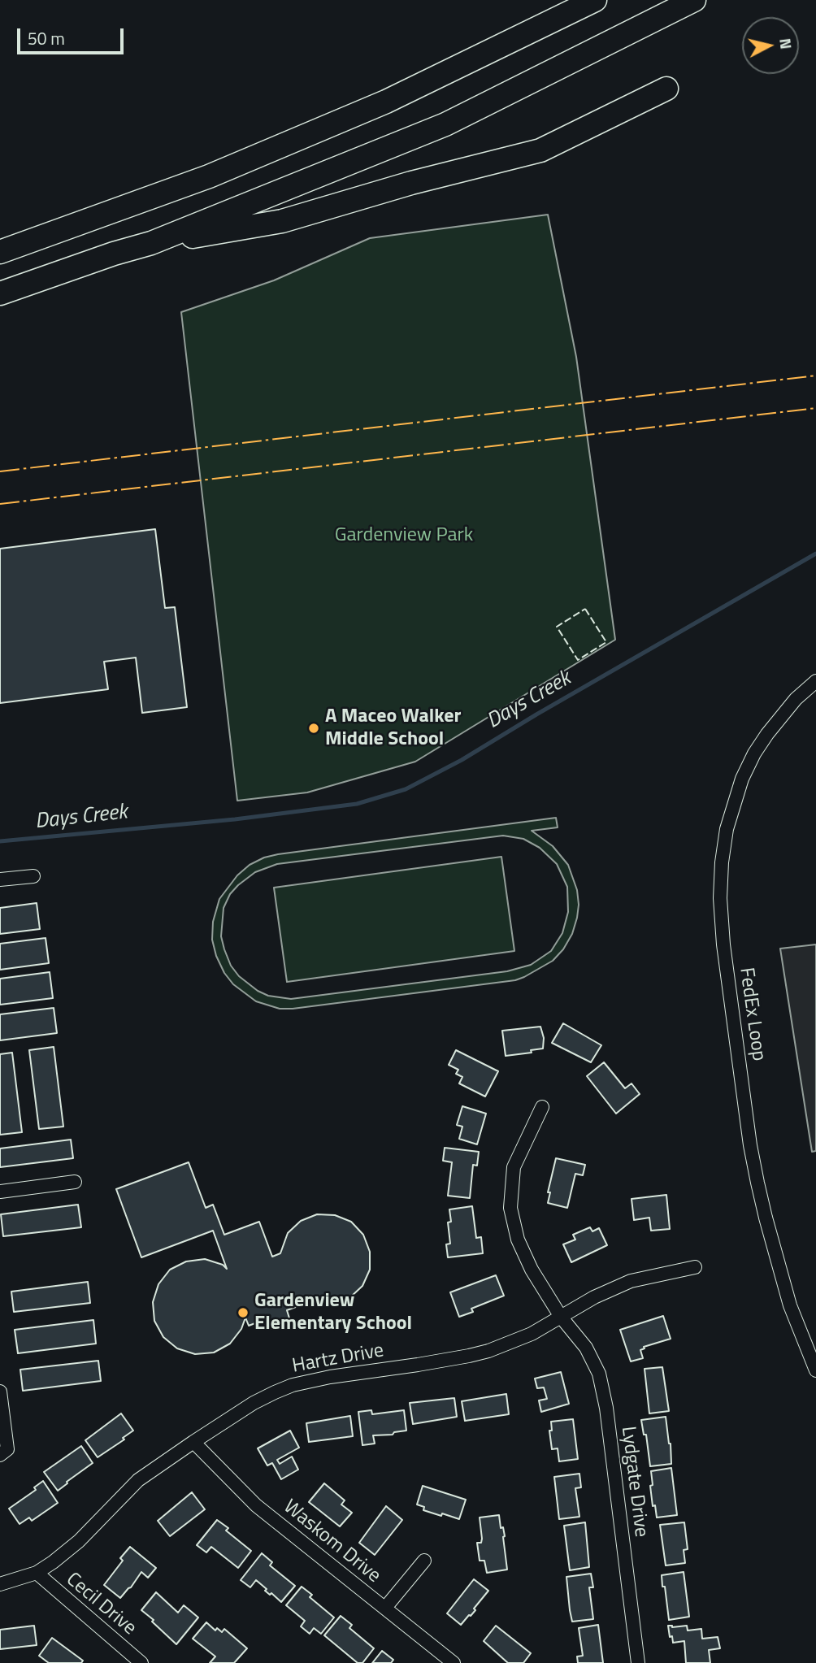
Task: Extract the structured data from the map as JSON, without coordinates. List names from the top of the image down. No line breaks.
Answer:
{"streets":{"street":["FedEx Loop","Hartz Drive","Lydgate Drive","Waskom Drive","Cecil Drive"]},"crossings":[["Hartz Drive","Lydgate Drive"],["Hartz Drive","Waskom Drive"],["Hartz Drive","Cecil Drive"]],"water":["Days Creek"],"parks":["Gardenview Park"],"places":["A Maceo Walker Middle School","Gardenview Elementary School"],"scale_bar":"50 m","north":"right"}
